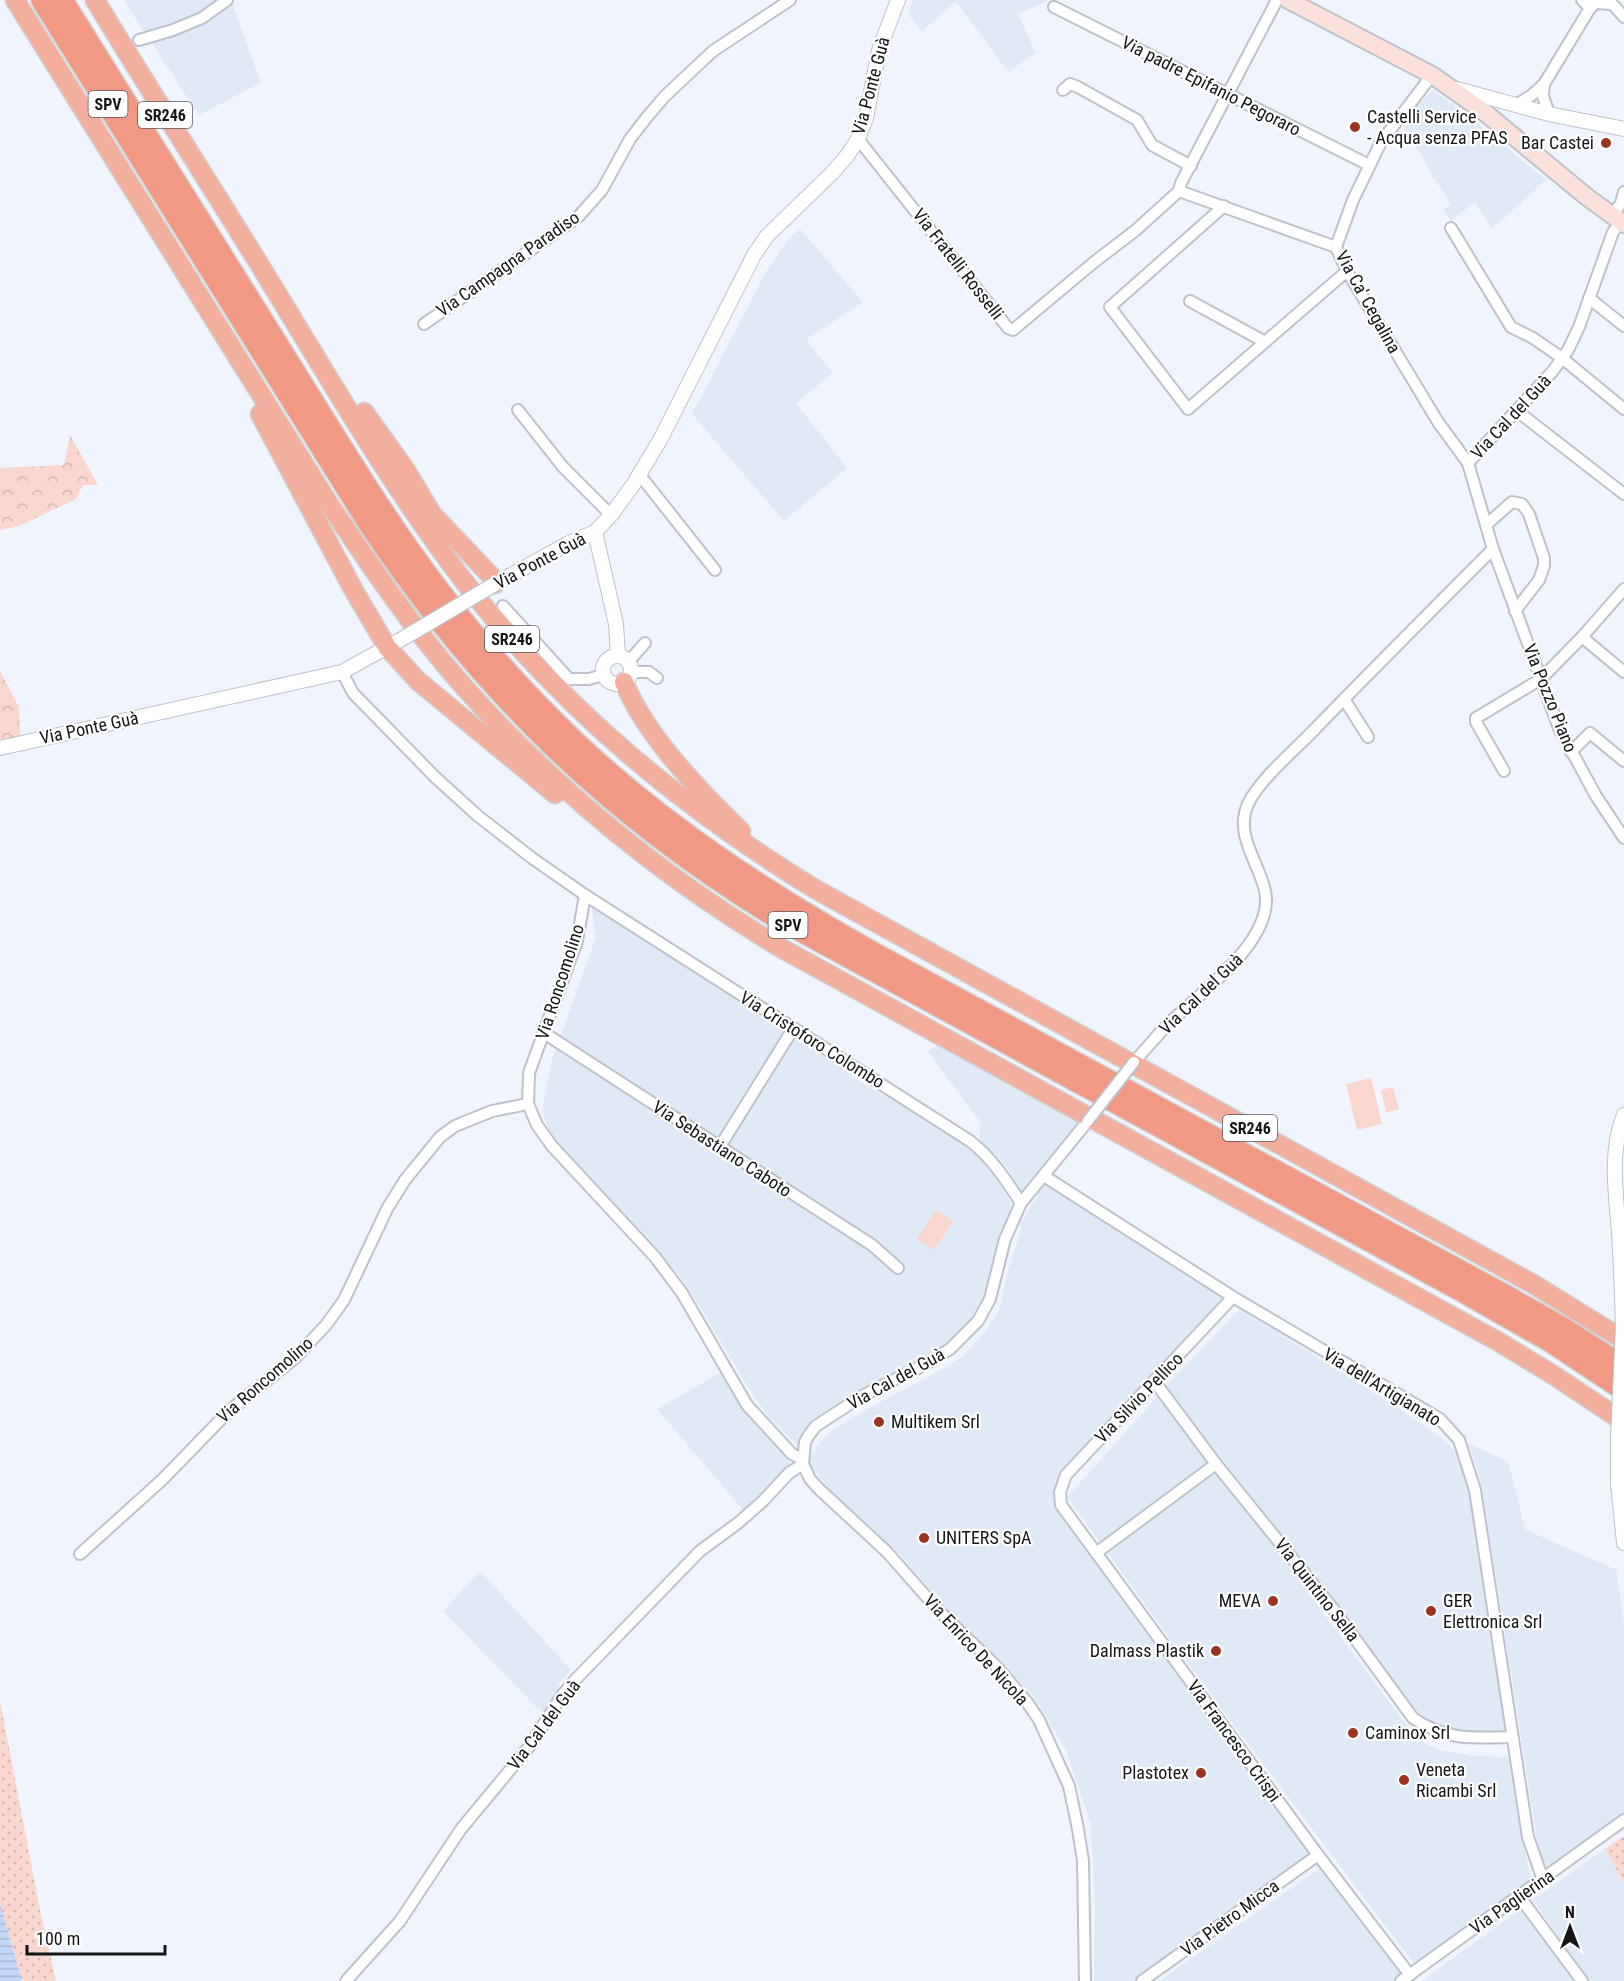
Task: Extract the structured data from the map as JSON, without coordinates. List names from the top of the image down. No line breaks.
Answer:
{"streets":{"highway":["SPV","SR246"],"street":["Via Ponte Guà","Via padre Epifanio Pegoraro","Via Campagna Paradiso","Via Fratelli Rosselli","Via Ca' Cegalina","Via Cal del Guà","Via Pozzo Piano","Via Roncomolino","Via Cristoforo Colombo","Via Sebastiano Caboto","Via dell'Artigianato","Via Silvio Pellico","Via Quintino Sella","Via Enrico De Nicola","Via Francesco Crispi","Via Paglierina","Via Pietro Micca"]},"crossings":[["Via Ponte Guà","Via Fratelli Rosselli"],["Via Ponte Guà","Via Cristoforo Colombo"],["Via padre Epifanio Pegoraro","Via Ca' Cegalina"],["Via Ca' Cegalina","Via Cal del Guà"],["Via Cal del Guà","Via Pozzo Piano"],["Via Cal del Guà","Via Roncomolino"],["Via Cal del Guà","Via Cristoforo Colombo"],["Via Cal del Guà","Via dell'Artigianato"],["Via Cal del Guà","Via Enrico De Nicola"],["Via Roncomolino","Via Cristoforo Colombo"],["Via Roncomolino","Via Sebastiano Caboto"],["Via Roncomolino","Via Enrico De Nicola"],["Via dell'Artigianato","Via Silvio Pellico"],["Via dell'Artigianato","Via Quintino Sella"],["Via dell'Artigianato","Via Paglierina"],["Via Silvio Pellico","Via Quintino Sella"],["Via Silvio Pellico","Via Francesco Crispi"],["Via Francesco Crispi","Via Paglierina"],["Via Francesco Crispi","Via Pietro Micca"]],"places":["Castelli Service - Acqua senza PFAS","Bar Castei","Multikem Srl","UNITERS SpA","MEVA","GER Elettronica Srl","Dalmass Plastik","Caminox Srl","Plastotex","Veneta Ricambi Srl"],"scale_bar":"100 m","north":"top"}
